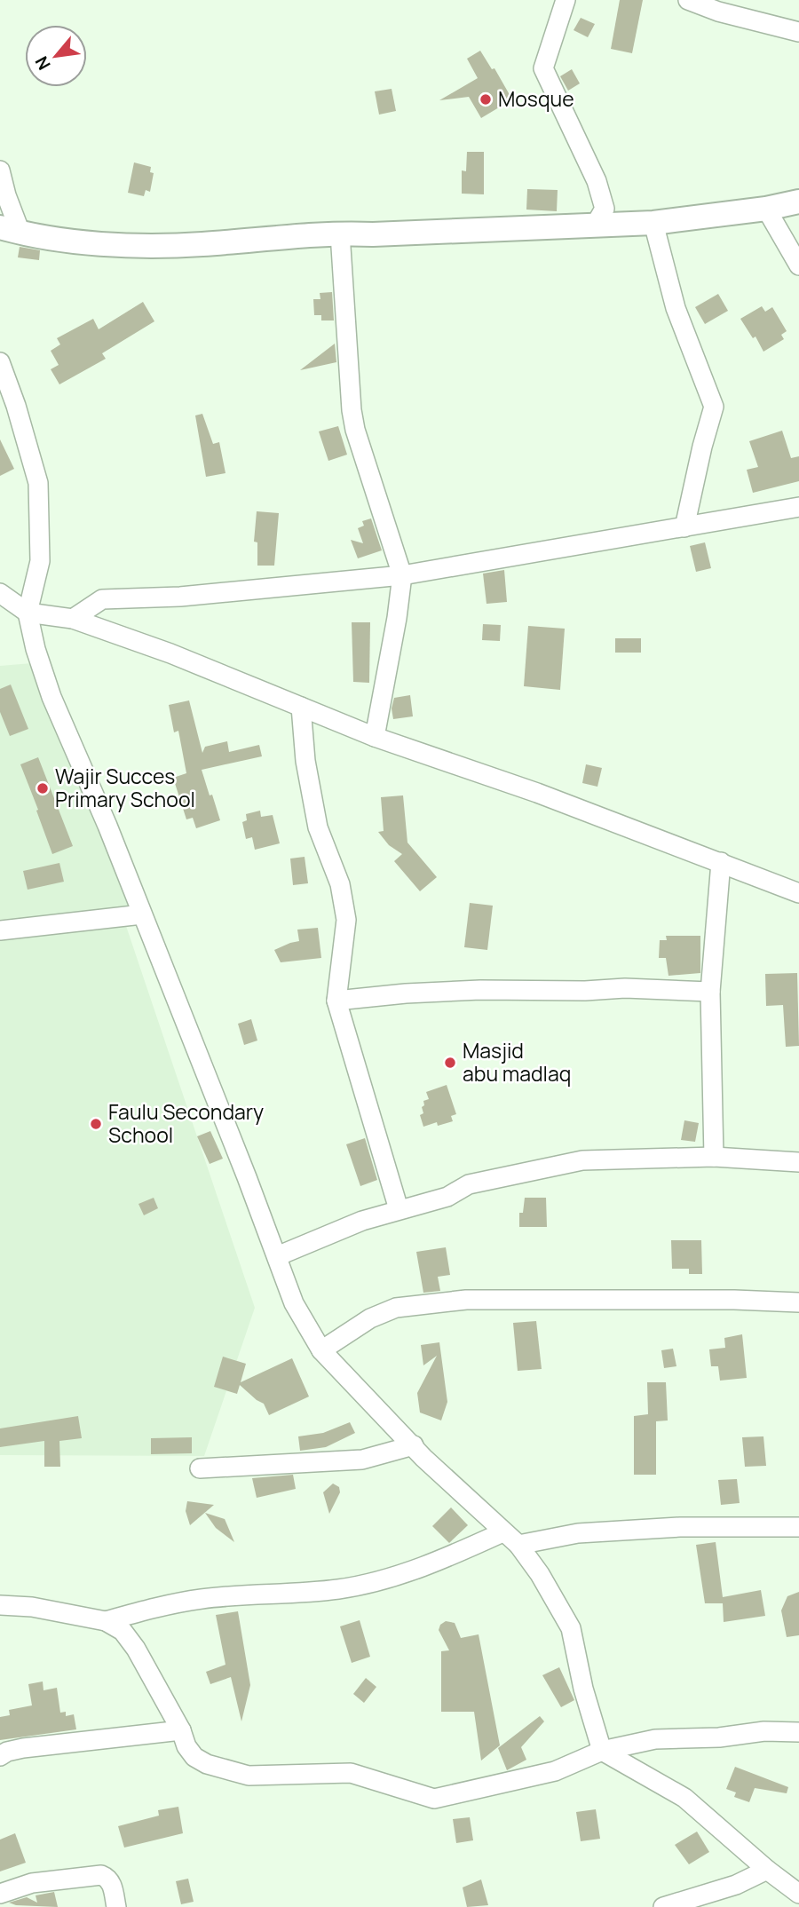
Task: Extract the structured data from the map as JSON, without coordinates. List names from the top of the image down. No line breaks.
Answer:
{"places":["Mosque","Wajir Succes Primary School","Masjid abu madlaq","Faulu Secondary School"],"north":"bottom left"}
